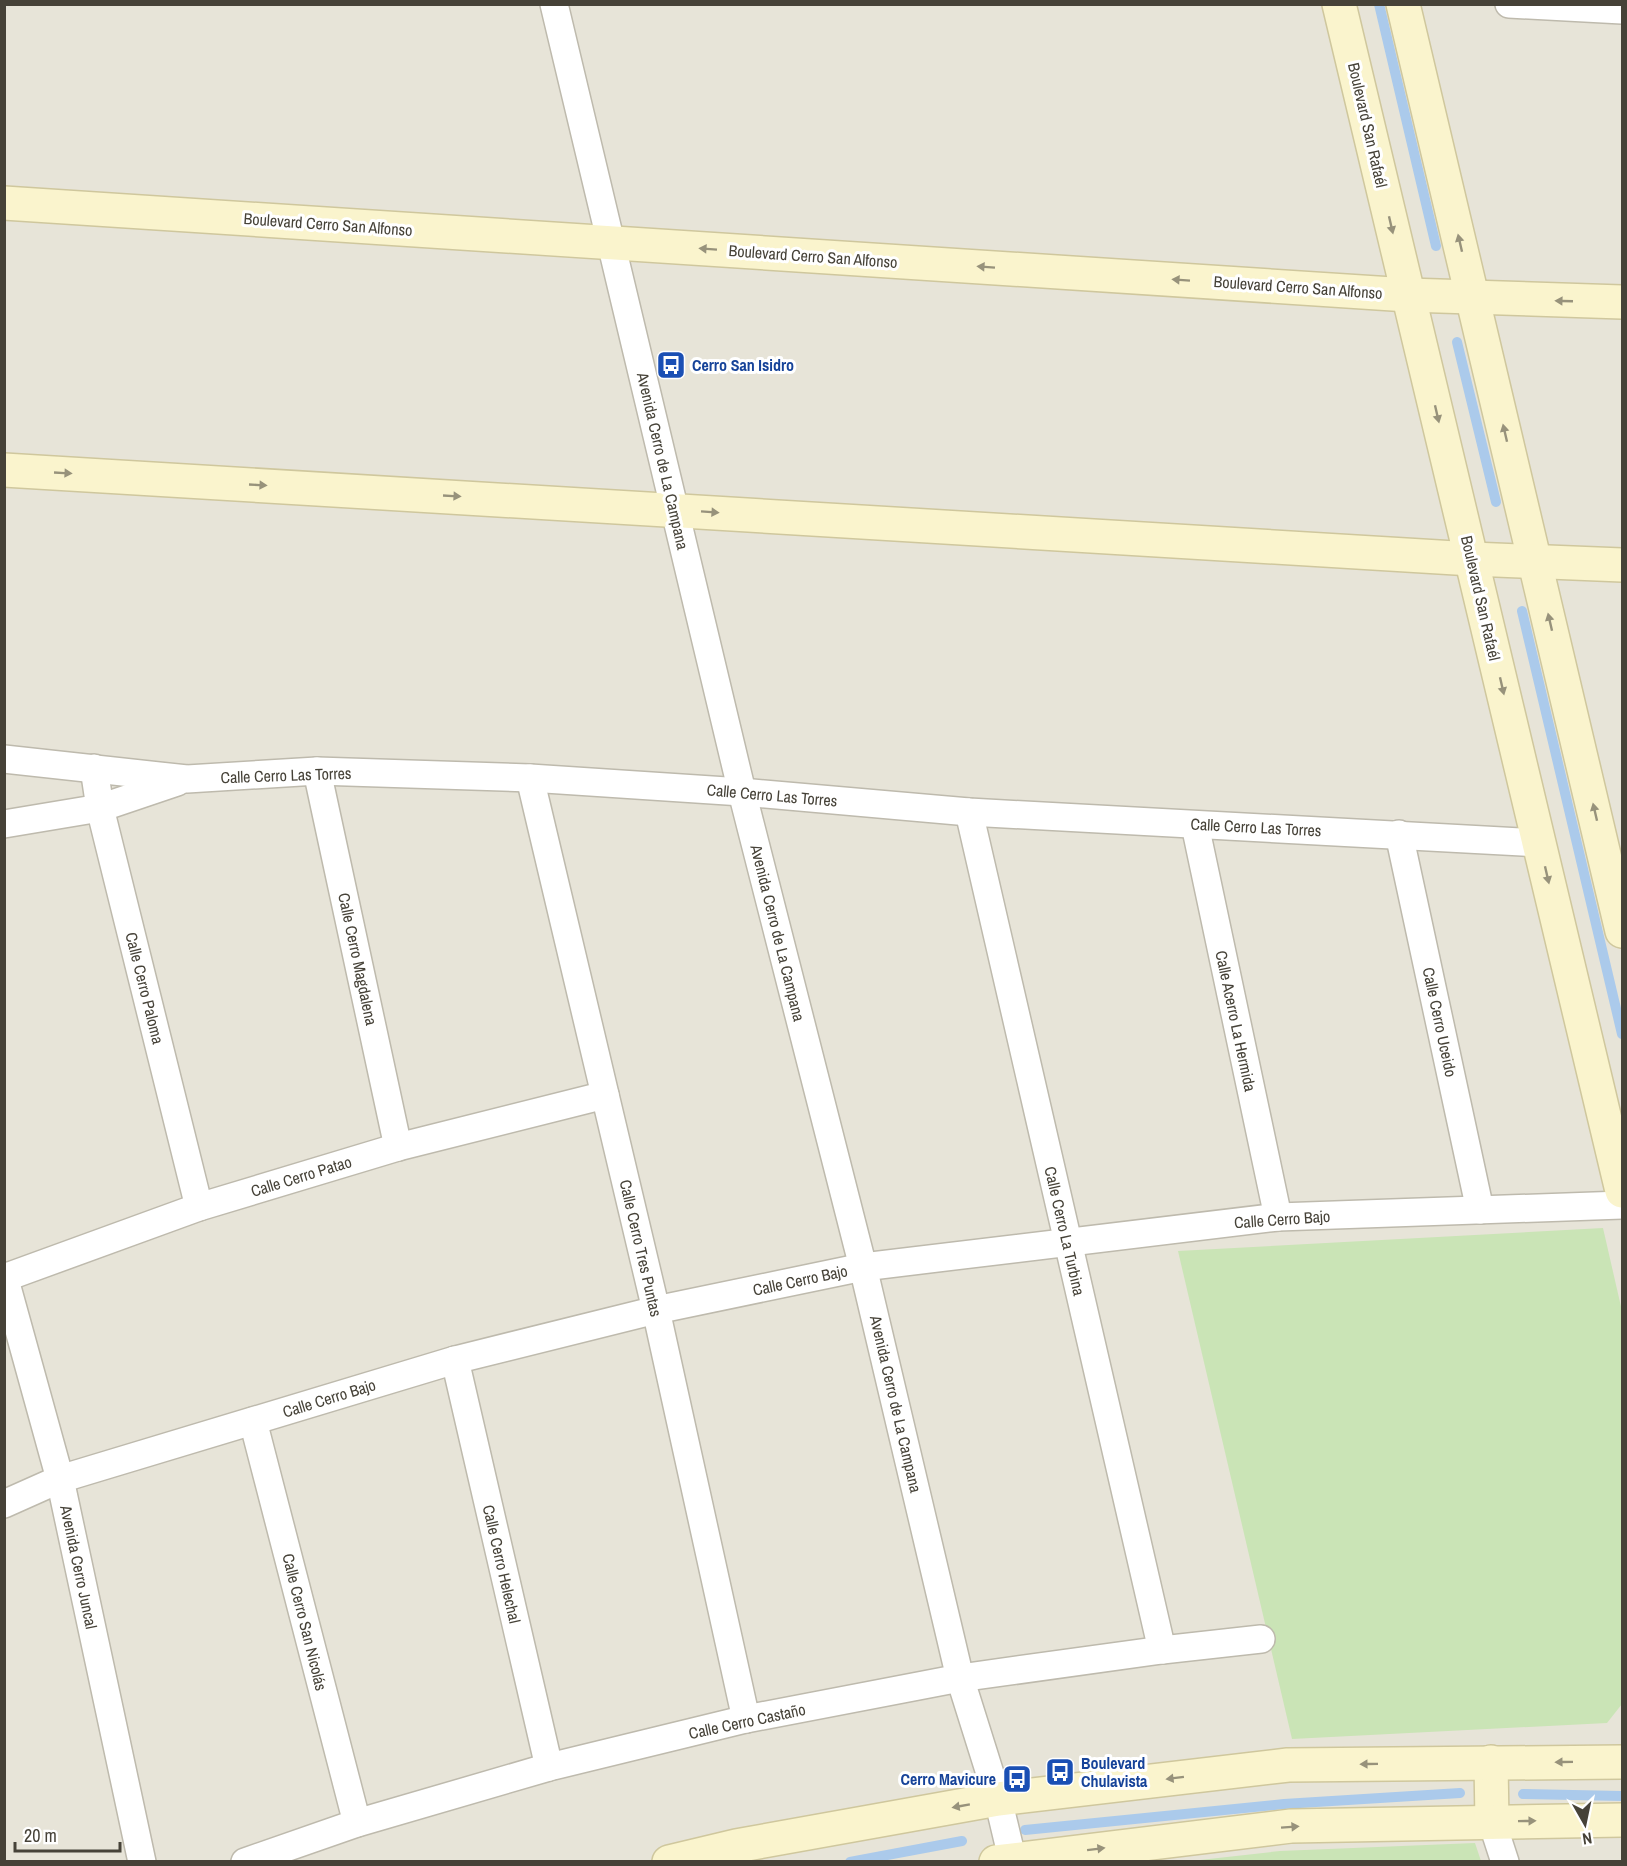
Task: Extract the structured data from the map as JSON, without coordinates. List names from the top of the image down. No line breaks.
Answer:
{"streets":{"street":["Boulevard San Rafaél","Boulevard Cerro San Alfonso","Avenida Cerro de La Campana","Calle Cerro Las Torres","Calle Cerro Magdalena","Calle Cerro Paloma","Calle Acerro La Hermida","Calle Cerro Uceido","Calle Cerro Patao","Calle Cerro Bajo","Calle Cerro La Turbina","Calle Cerro Tres Puntas","Calle Cerro Helechal","Avenida Cerro Juncal","Calle Cerro San Nicolás","Calle Cerro Castaño"]},"crossings":[["Boulevard San Rafaél","Boulevard Cerro San Alfonso"],["Boulevard San Rafaél","Calle Cerro Las Torres"],["Boulevard Cerro San Alfonso","Avenida Cerro de La Campana"],["Avenida Cerro de La Campana","Calle Cerro Las Torres"],["Avenida Cerro de La Campana","Calle Cerro Bajo"],["Avenida Cerro de La Campana","Calle Cerro Castaño"],["Calle Cerro Las Torres","Calle Cerro Magdalena"],["Calle Cerro Las Torres","Calle Cerro Paloma"],["Calle Cerro Las Torres","Calle Acerro La Hermida"],["Calle Cerro Las Torres","Calle Cerro Uceido"],["Calle Cerro Las Torres","Calle Cerro La Turbina"],["Calle Cerro Las Torres","Calle Cerro Tres Puntas"],["Calle Cerro Magdalena","Calle Cerro Patao"],["Calle Cerro Paloma","Calle Cerro Patao"],["Calle Acerro La Hermida","Calle Cerro Bajo"],["Calle Cerro Uceido","Calle Cerro Bajo"],["Calle Cerro Patao","Calle Cerro Tres Puntas"],["Calle Cerro Patao","Avenida Cerro Juncal"],["Calle Cerro Bajo","Calle Cerro La Turbina"],["Calle Cerro Bajo","Calle Cerro Tres Puntas"],["Calle Cerro Bajo","Calle Cerro Helechal"],["Calle Cerro Bajo","Avenida Cerro Juncal"],["Calle Cerro Bajo","Calle Cerro San Nicolás"],["Calle Cerro La Turbina","Calle Cerro Castaño"],["Calle Cerro Tres Puntas","Calle Cerro Castaño"],["Calle Cerro Helechal","Calle Cerro Castaño"],["Calle Cerro San Nicolás","Calle Cerro Castaño"]],"places":{"bus stop":["Cerro San Isidro","Boulevard Chulavista","Cerro Mavicure"]},"scale_bar":"20 m","north":"bottom"}
